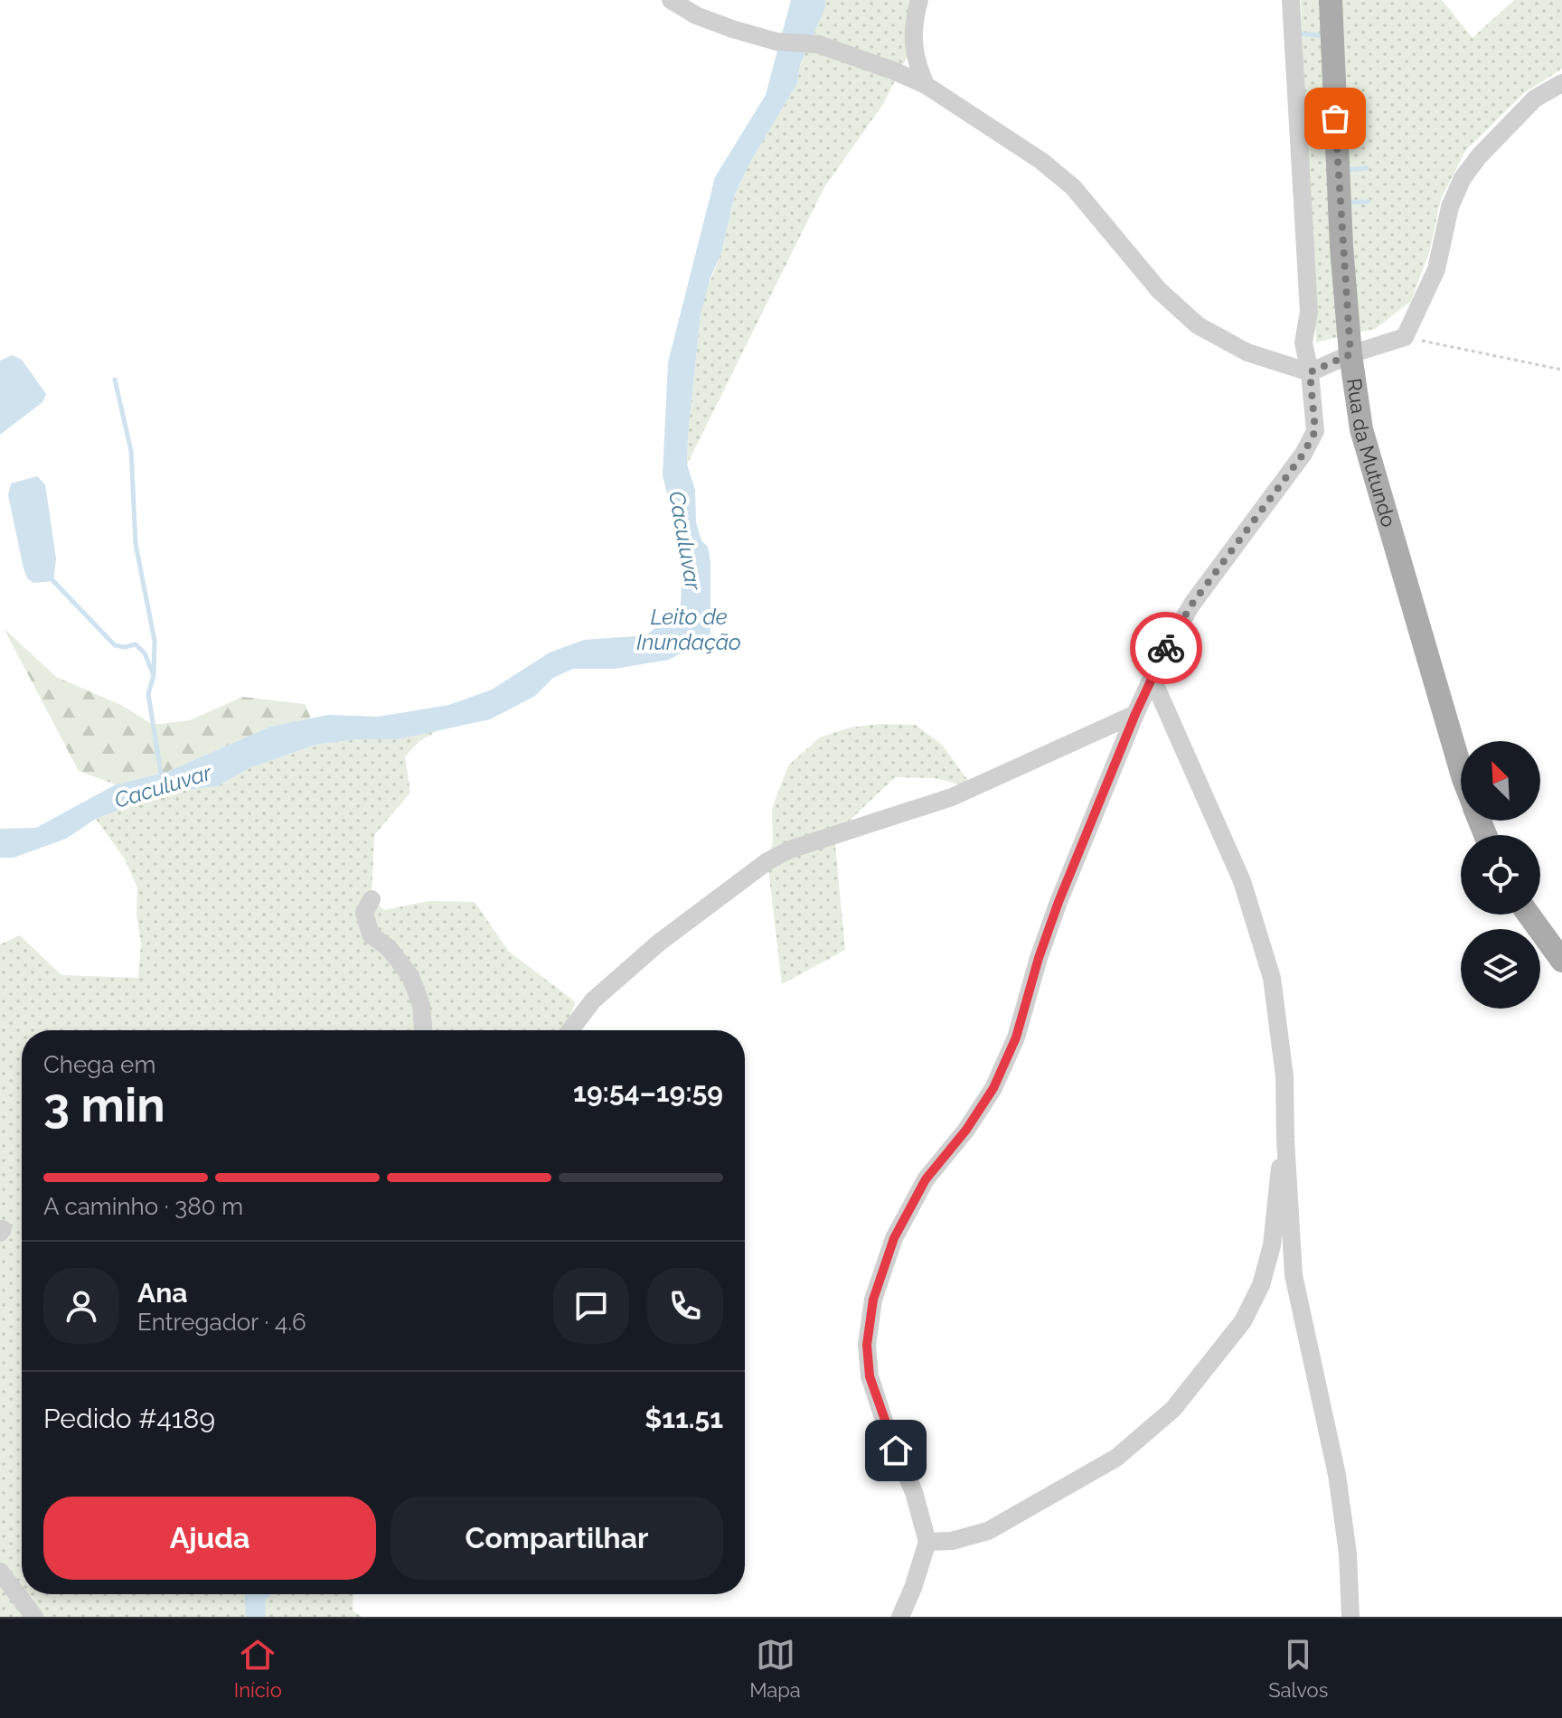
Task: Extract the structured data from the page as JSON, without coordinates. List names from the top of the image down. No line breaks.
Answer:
{"streets":{"main road":["Rua da Mutundo"]},"water":["Caculuvar","Leito de Inundação"],"north":"top left","page":{"heading":["3 min","Chega em","19:54–19:59"],"panel":["Ana","Entregador · 4.6","Pedido #4189","$11.51"],"bar":"A caminho · 380 m","buttons":["Ajuda","Compartilhar"],"tabs":["Início","Mapa","Salvos"]}}
